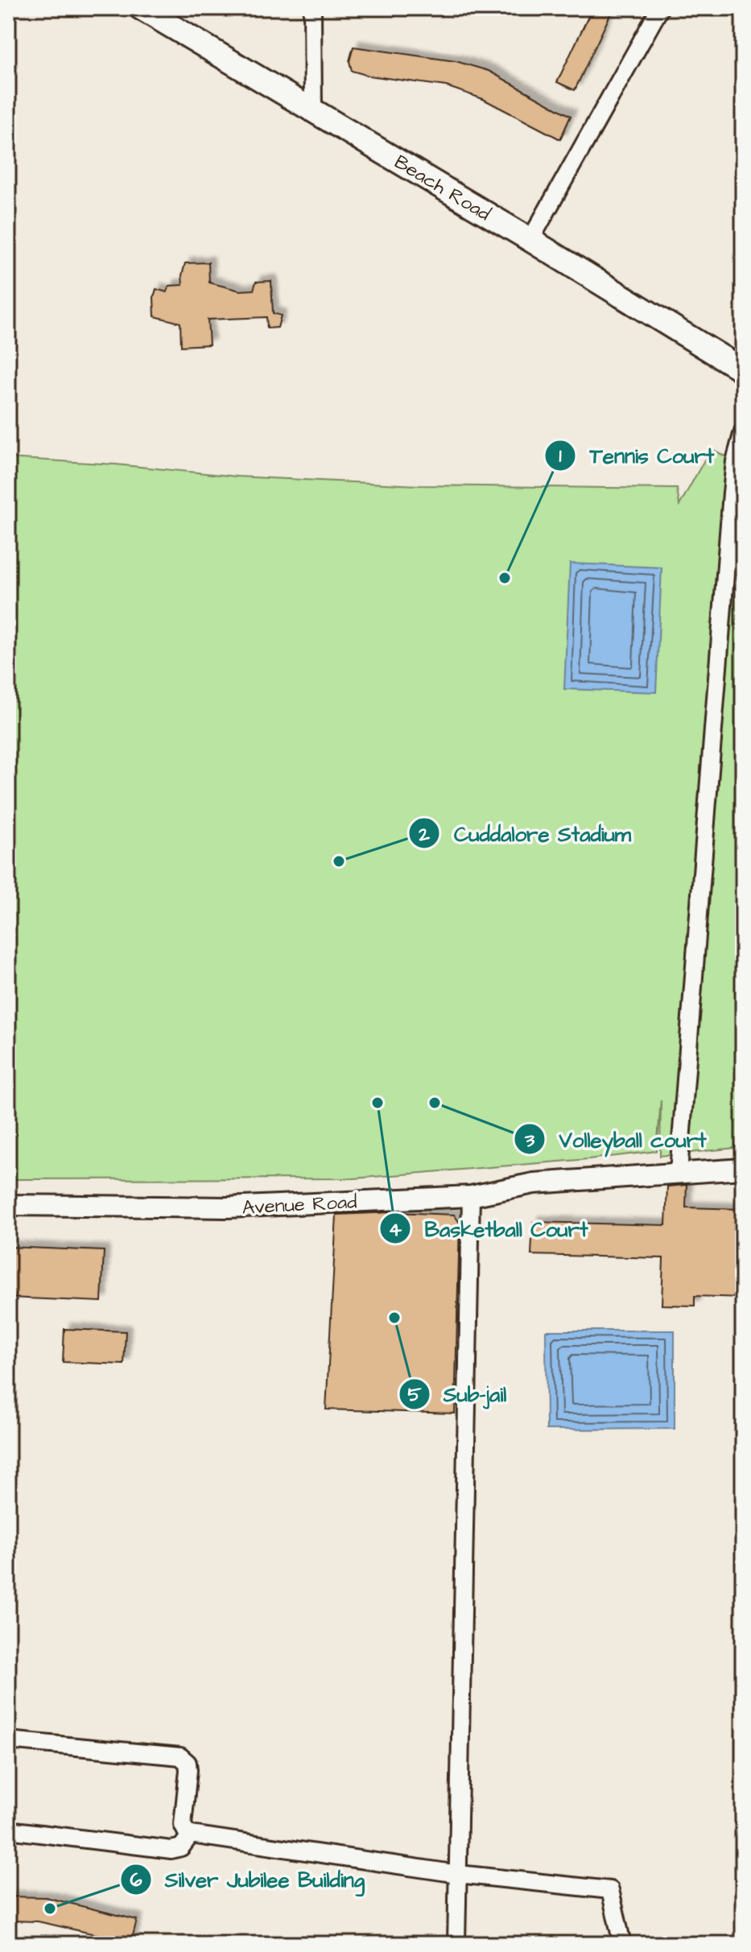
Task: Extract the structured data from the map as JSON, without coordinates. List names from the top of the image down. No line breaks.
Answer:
{"streets":{"main road":["Beach Road"],"street":["Avenue Road"]},"places":["Tennis Court","Cuddalore Stadium","Basketball Court","Volleyball court","Sub-jail","Silver Jubilee Building"]}
